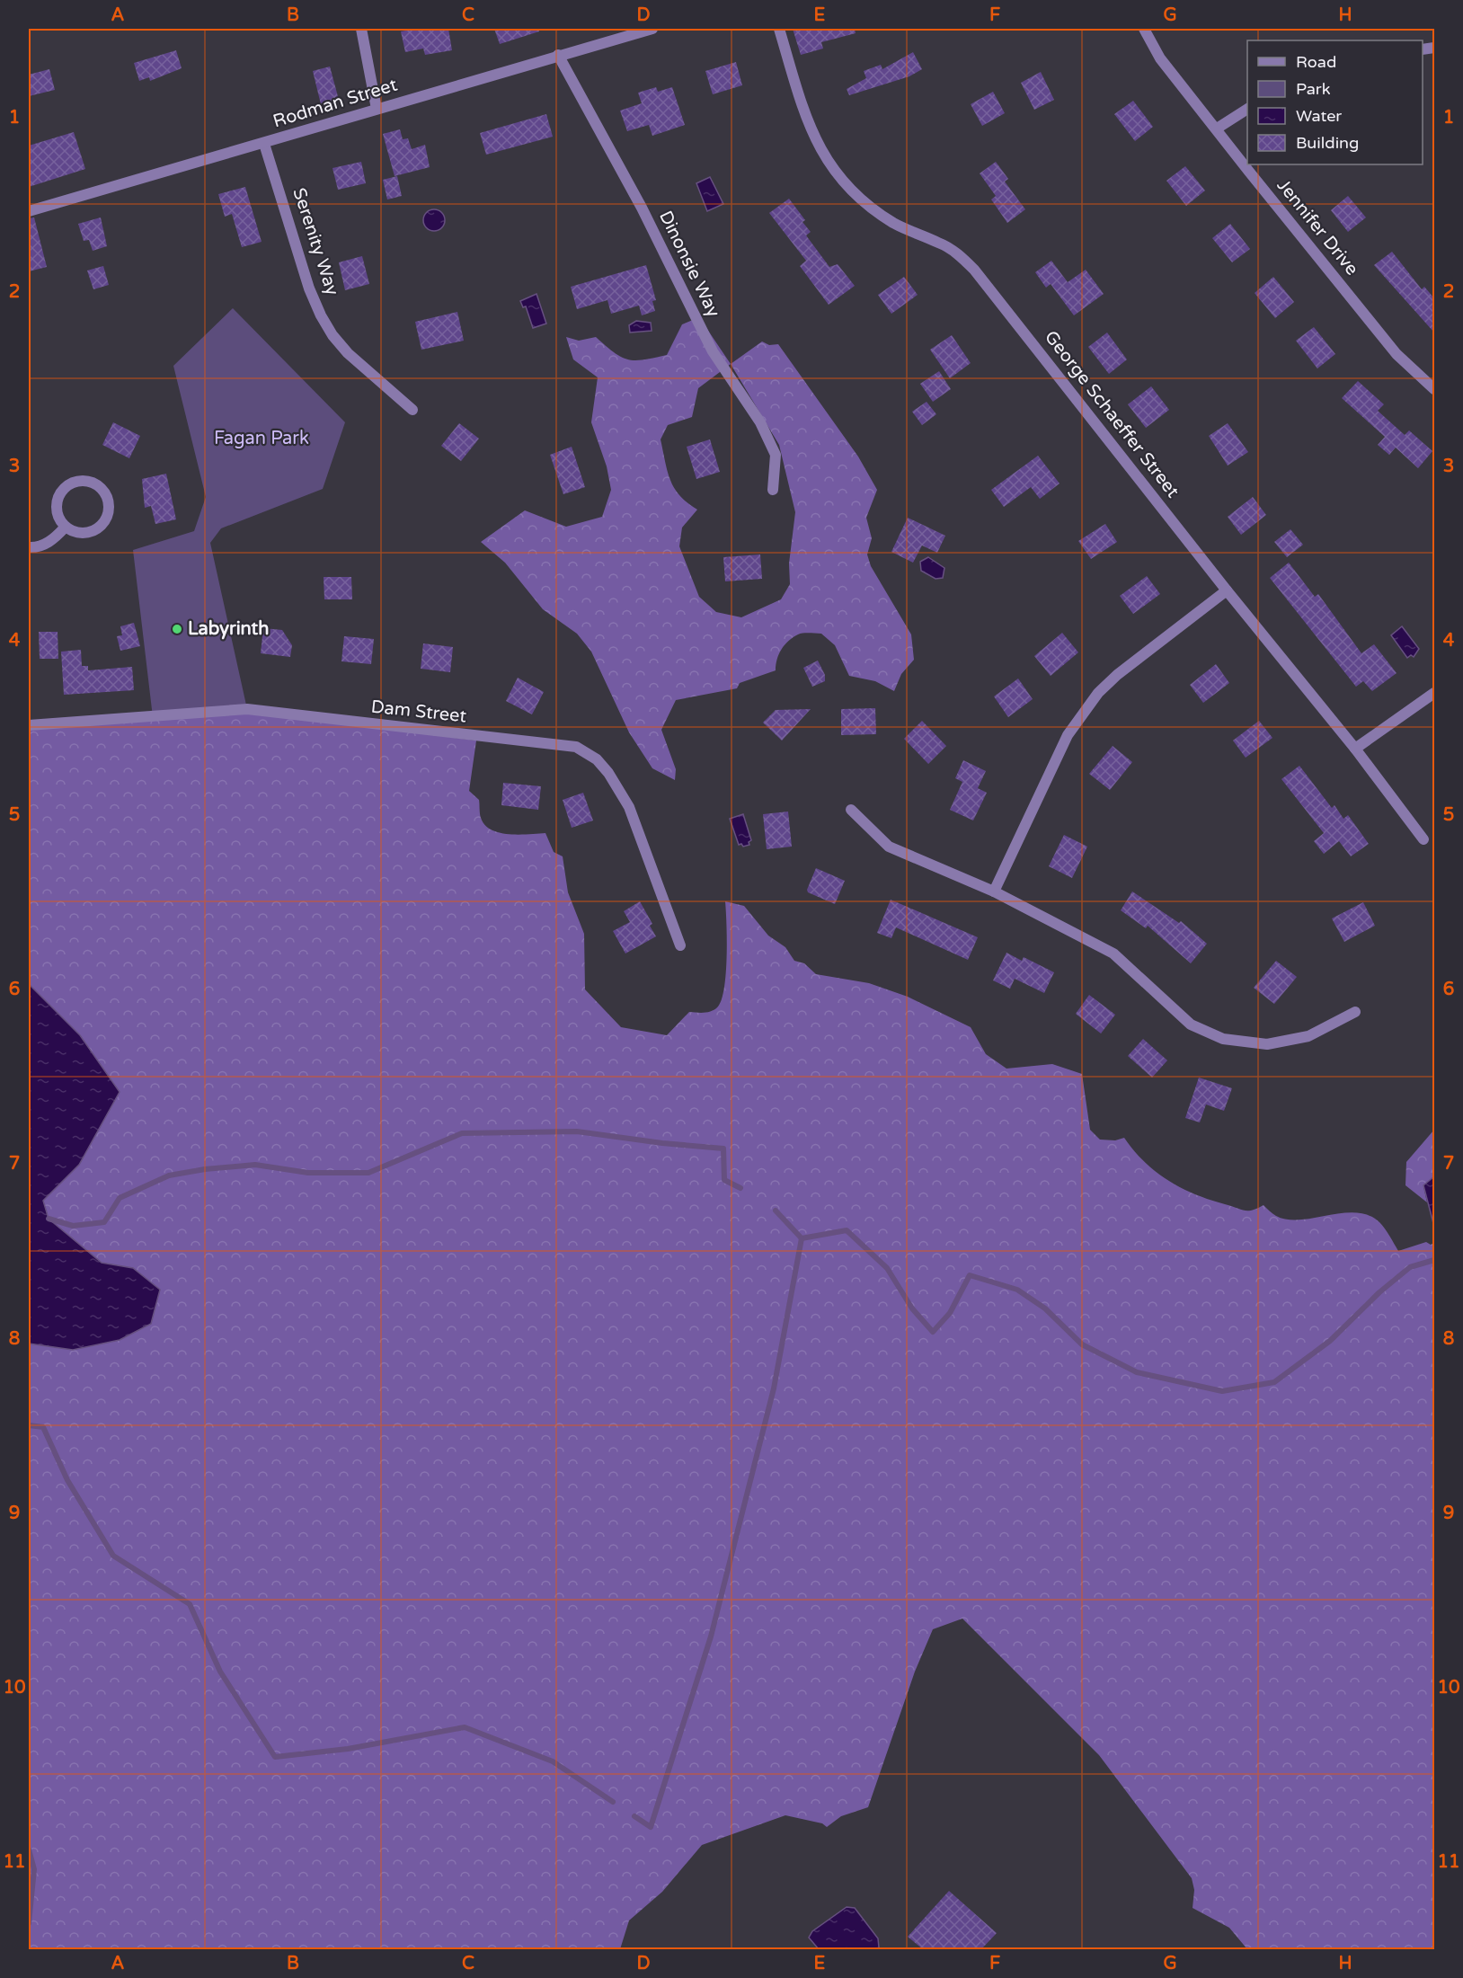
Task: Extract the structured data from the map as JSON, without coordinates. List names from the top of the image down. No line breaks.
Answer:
{"streets":{"street":["Rodman Street","Jennifer Drive","Serenity Way","Dinonsie Way","George Schaeffer Street","Dam Street"]},"crossings":[["Rodman Street","Serenity Way"],["Rodman Street","Dinonsie Way"]],"parks":["Fagan Park"],"places":["Labyrinth"],"legend":["Road","Park","Water","Building"],"grid":{"columns":["A","B","C","D","E","F","G","H"],"rows":["1","2","3","4","5","6","7","8","9","10","11"]}}
